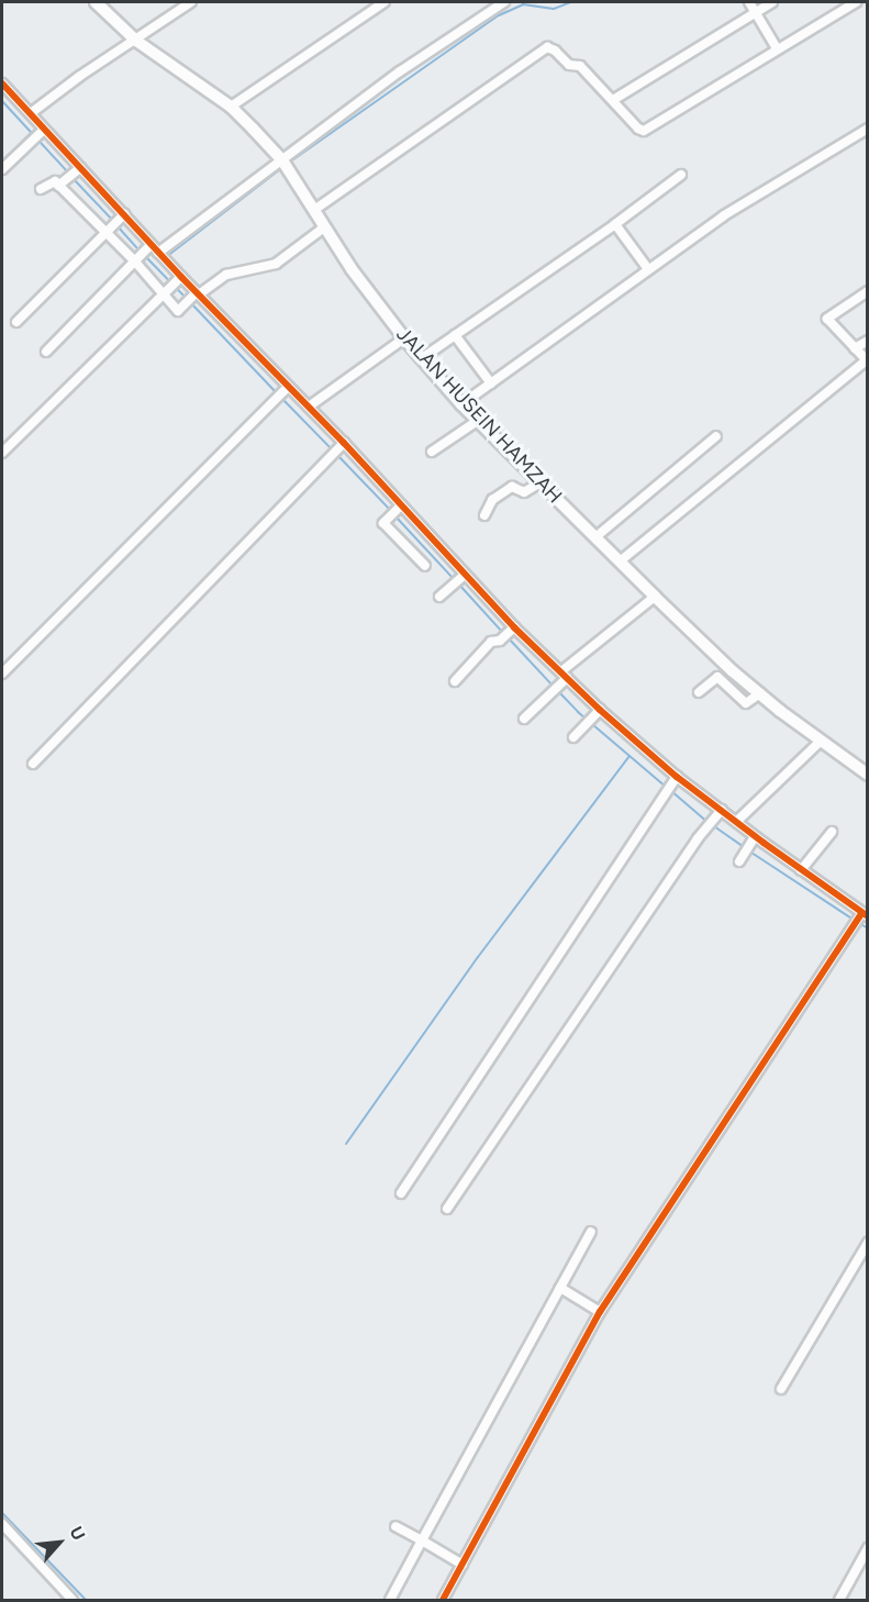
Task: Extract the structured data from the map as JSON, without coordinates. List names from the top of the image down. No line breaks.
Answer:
{"streets":{"street":["JALAN HUSEIN HAMZAH"]},"north":"top right"}
